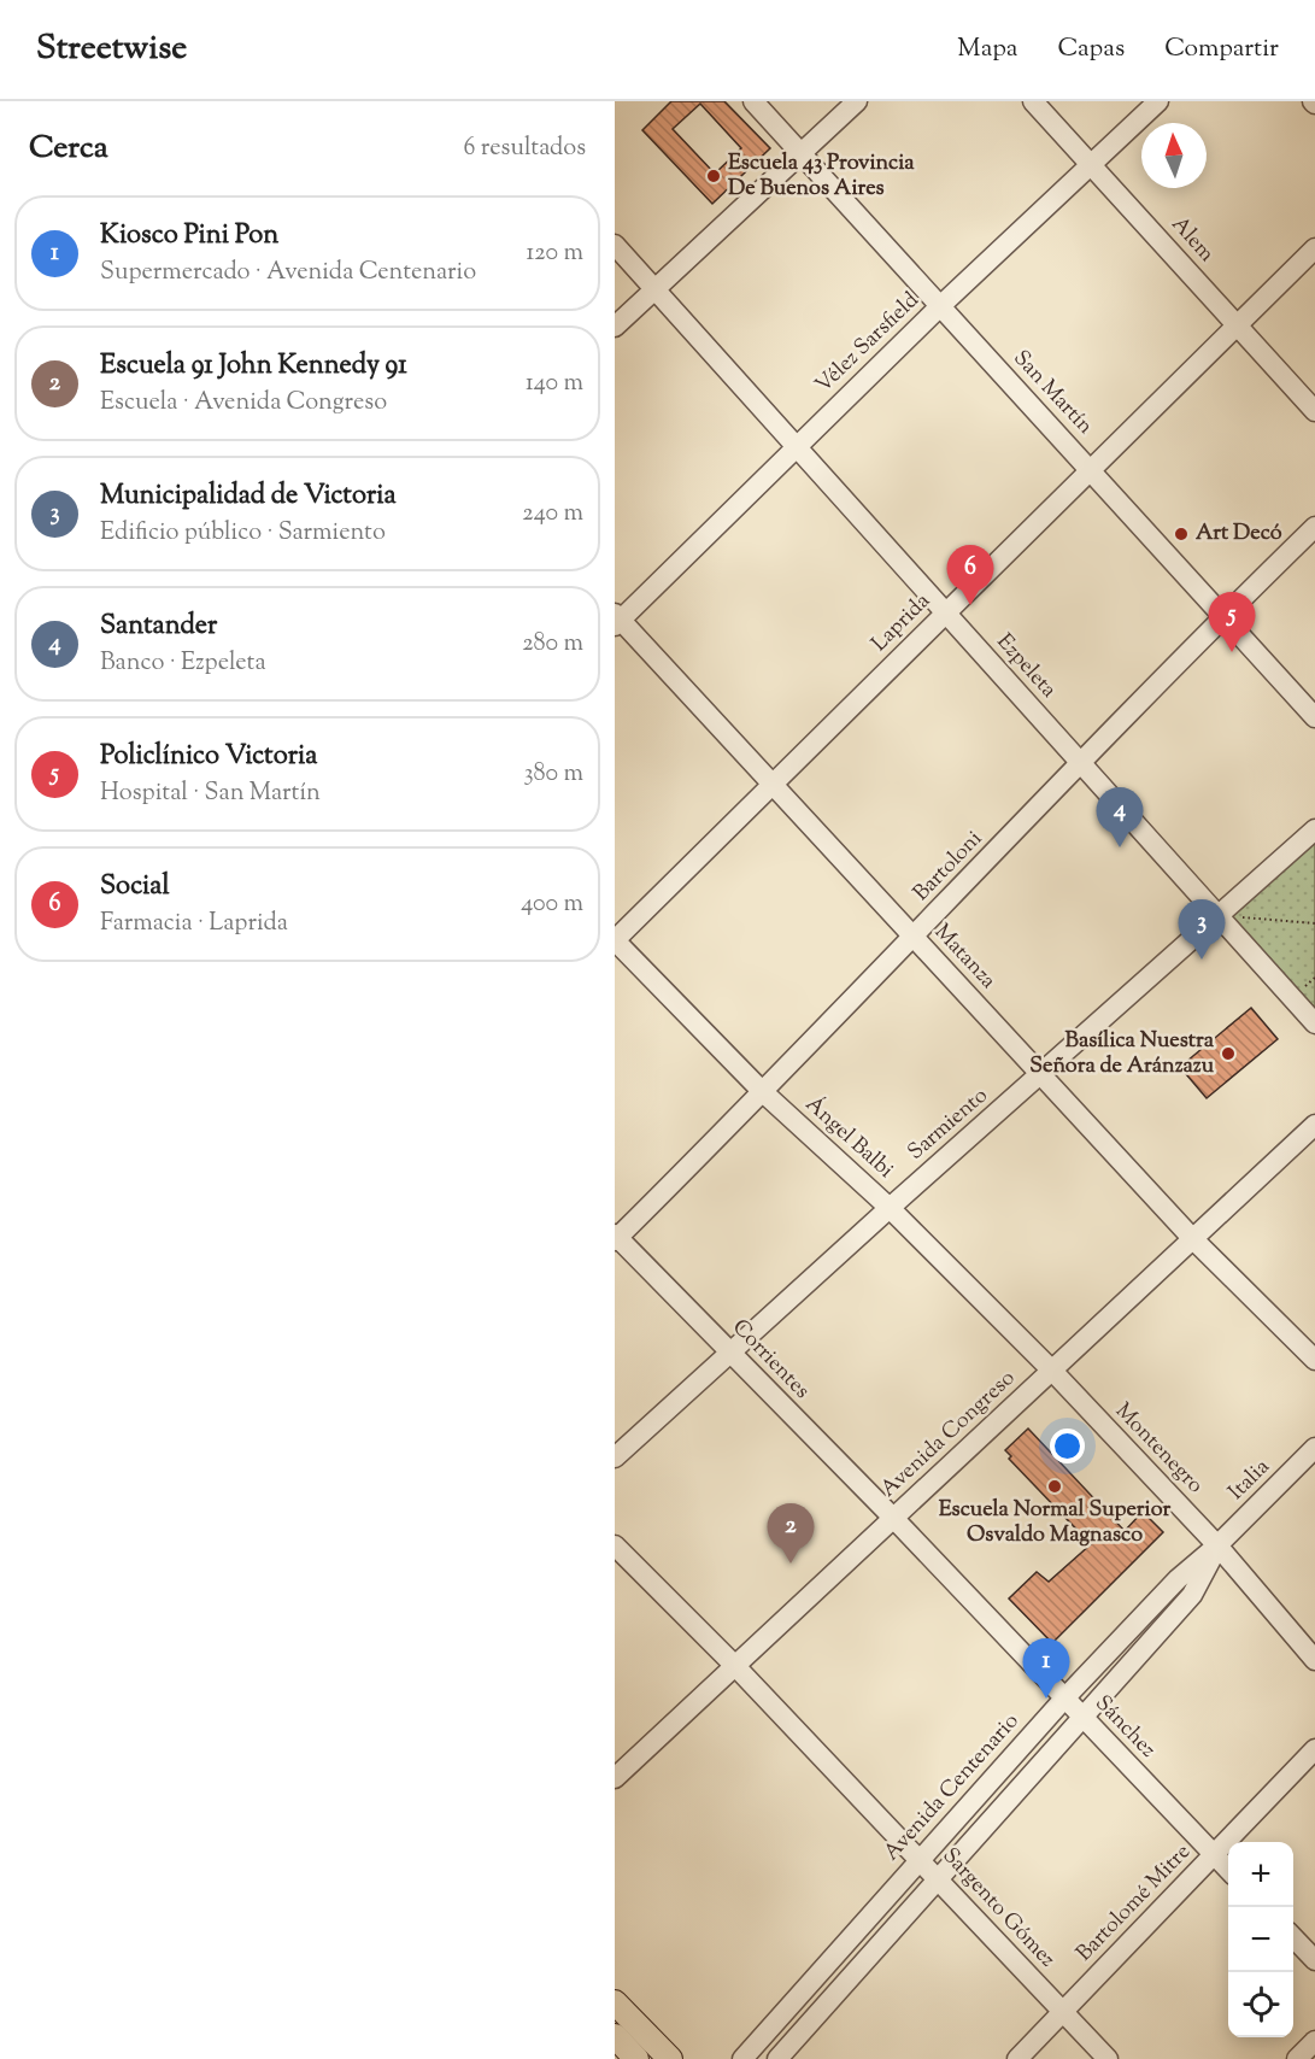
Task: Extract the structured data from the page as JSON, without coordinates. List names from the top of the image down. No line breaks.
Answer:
{"streets":{"street":["Alem","Vélez Sarsfield","San Martín","Laprida","Ezpeleta","Bartoloni","Matanza","Sarmiento","Ángel Balbi","Corrientes","Avenida Congreso","Montenegro","Italia","Sánchez","Avenida Centenario","Bartolomé Mitre","Sargento Gómez"]},"crossings":[["Alem","Vélez Sarsfield"],["Alem","Laprida"],["Vélez Sarsfield","San Martín"],["Vélez Sarsfield","Ezpeleta"],["Vélez Sarsfield","Matanza"],["San Martín","Laprida"],["San Martín","Bartoloni"],["Laprida","Ezpeleta"],["Laprida","Matanza"],["Laprida","Ángel Balbi"],["Ezpeleta","Bartoloni"],["Ezpeleta","Sarmiento"],["Bartoloni","Matanza"],["Bartoloni","Ángel Balbi"],["Bartoloni","Corrientes"],["Matanza","Sarmiento"],["Matanza","Avenida Congreso"],["Sarmiento","Ángel Balbi"],["Sarmiento","Corrientes"],["Ángel Balbi","Avenida Congreso"],["Ángel Balbi","Montenegro"],["Corrientes","Avenida Congreso"],["Corrientes","Sánchez"],["Avenida Congreso","Montenegro"],["Avenida Congreso","Sánchez"],["Avenida Congreso","Sargento Gómez"],["Montenegro","Italia"],["Montenegro","Avenida Centenario"],["Italia","Avenida Centenario"],["Sánchez","Avenida Centenario"],["Sánchez","Bartolomé Mitre"],["Avenida Centenario","Sargento Gómez"],["Bartolomé Mitre","Sargento Gómez"]],"places":["Escuela 43 Provincia De Buenos Aires","Art Decó","Basílica Nuestra Señora de Aránzazu","Escuela Normal Superior Osvaldo Magnasco"],"north":"top","page":{"header":"Streetwise","nav":["Mapa","Capas","Compartir"],"heading":["Cerca","6 resultados"],"list":[{"mark":"1","name":"Kiosco Pini Pon","note":"Supermercado · Avenida Centenario","value":"120 m"},{"mark":"2","name":"Escuela 91 John Kennedy 91","note":"Escuela · Avenida Congreso","value":"140 m"},{"mark":"3","name":"Municipalidad de Victoria","note":"Edificio público · Sarmiento","value":"240 m"},{"mark":"4","name":"Santander","note":"Banco · Ezpeleta","value":"280 m"},{"mark":"5","name":"Policlínico Victoria","note":"Hospital · San Martín","value":"380 m"},{"mark":"6","name":"Social","note":"Farmacia · Laprida","value":"400 m"}],"pins":["6","5","4","3","2","1"],"map_buttons":["+","−"]}}
